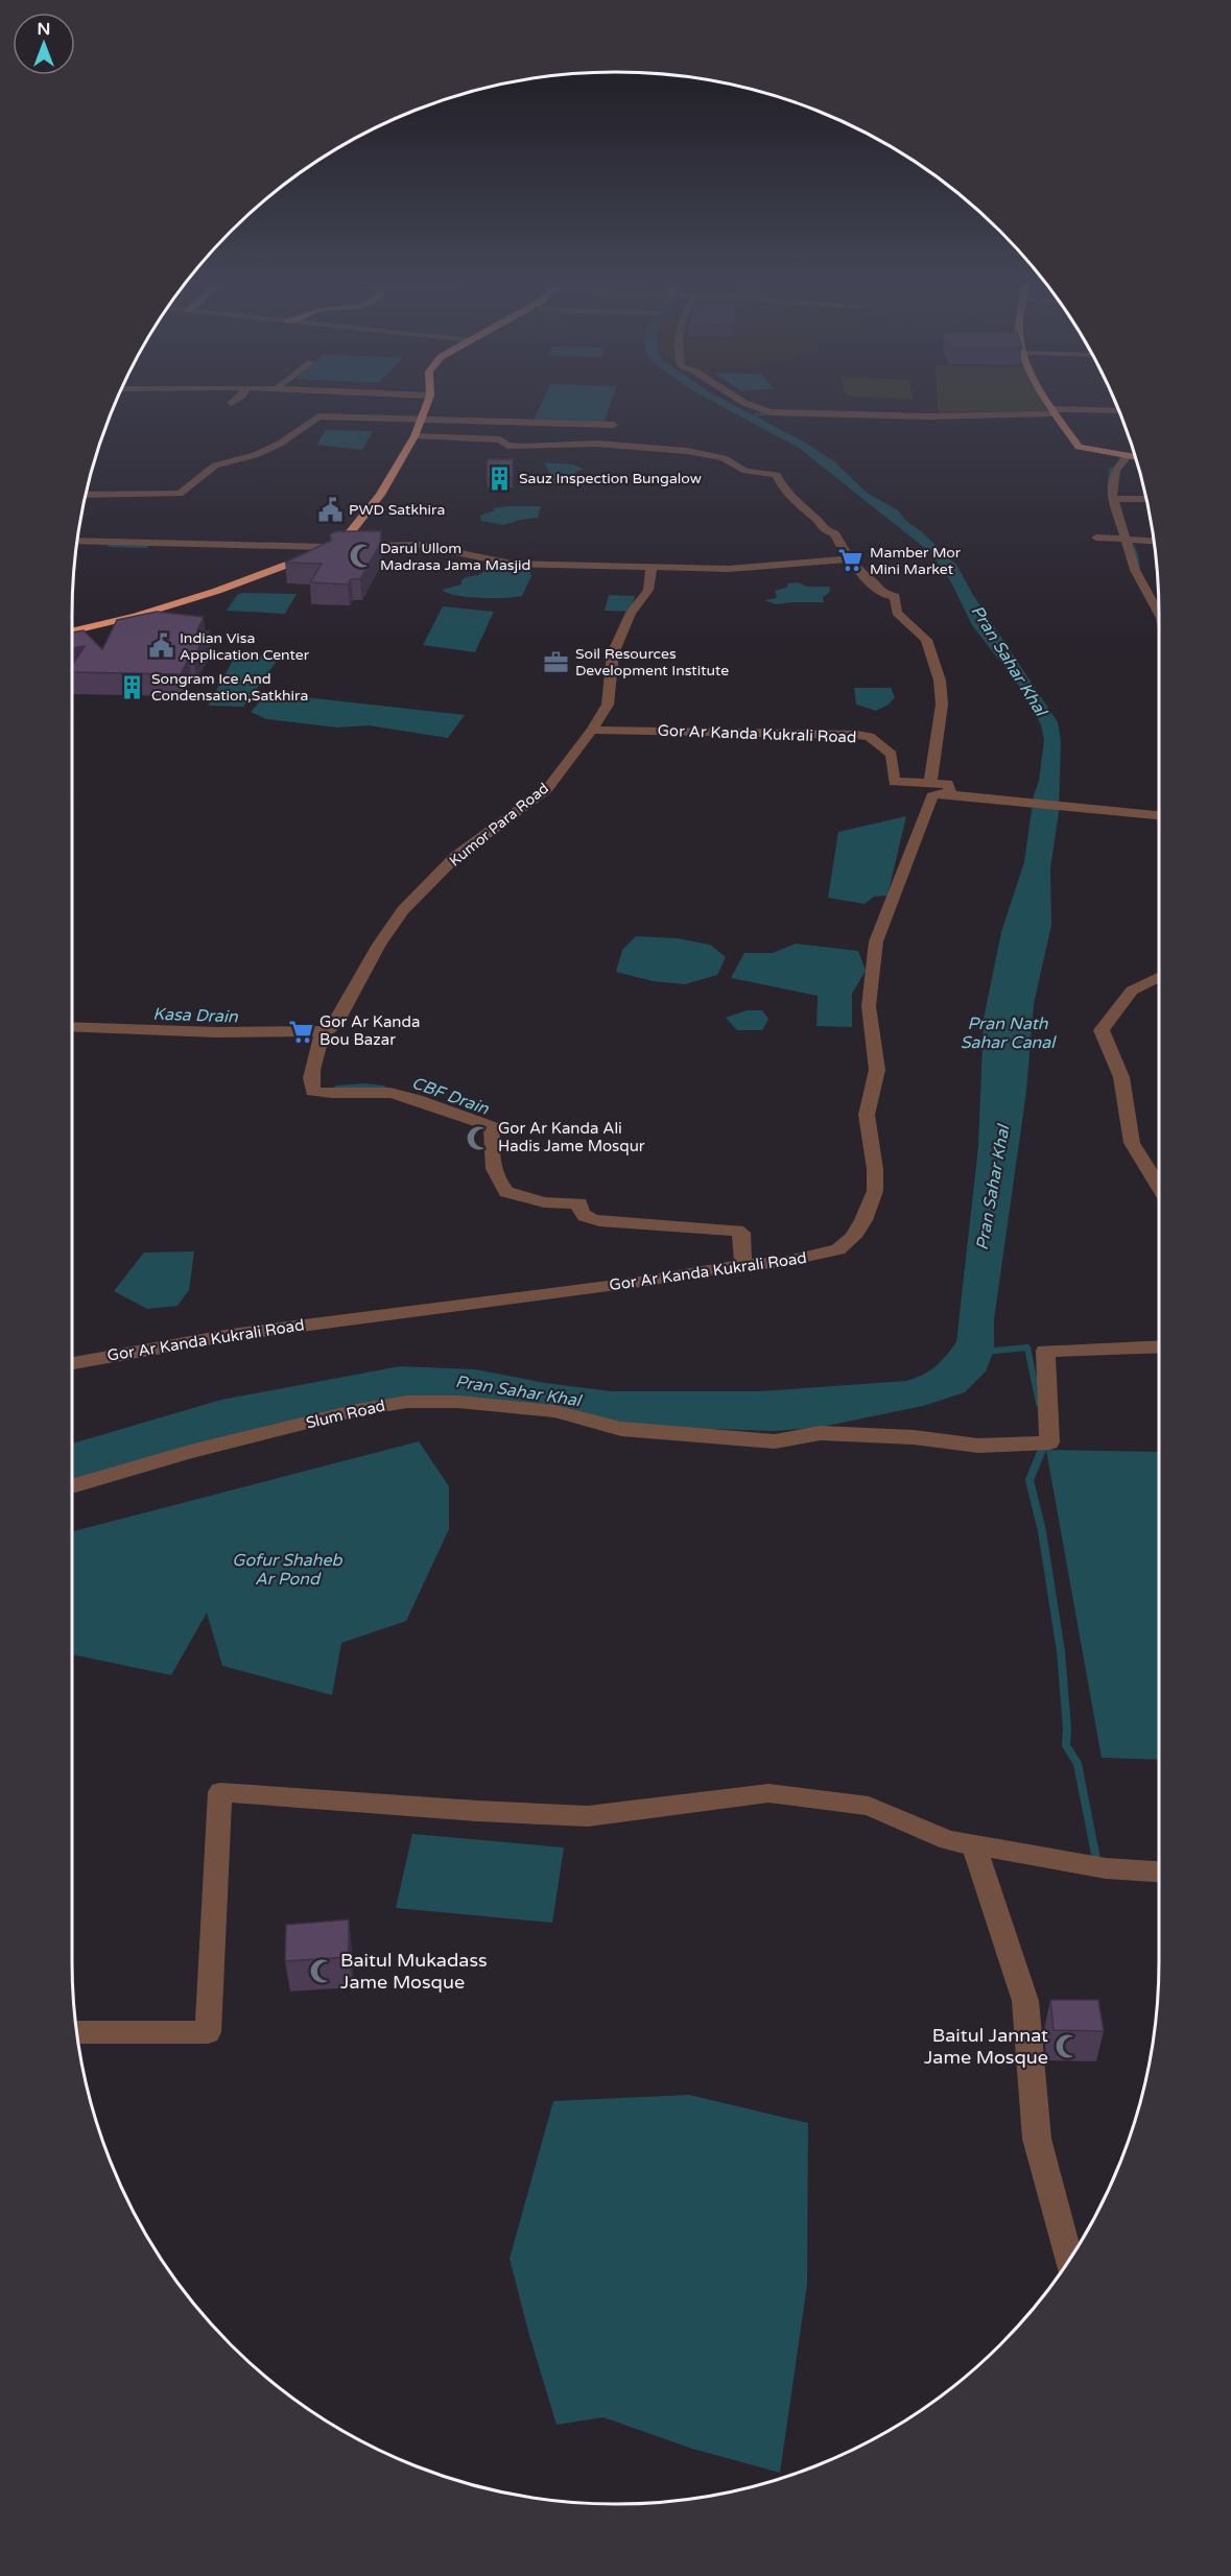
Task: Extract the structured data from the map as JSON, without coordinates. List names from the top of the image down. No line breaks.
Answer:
{"streets":{"street":["Gor Ar Kanda Kukrali Road","Kumor Para Road","Slum Road"]},"crossings":[["Gor Ar Kanda Kukrali Road","Kumor Para Road"]],"water":["Pran Sahar Khal","Kasa Drain","Pran Nath Sahar Canal","CBF Drain","Gofur Shaheb Ar Pond"],"places":{"building":["Sauz Inspection Bungalow","Songram Ice And Condensation,Satkhira"],"public building":["PWD Satkhira","Indian Visa Application Center"],"mosque":["Darul Ullom Madrasa Jama Masjid","Gor Ar Kanda Ali Hadis Jame Mosqur","Baitul Mukadass Jame Mosque","Baitul Jannat Jame Mosque"],"supermarket":["Mamber Mor Mini Market","Gor Ar Kanda Bou Bazar"],"office":["Soil Resources Development Institute"]},"north":"top"}
